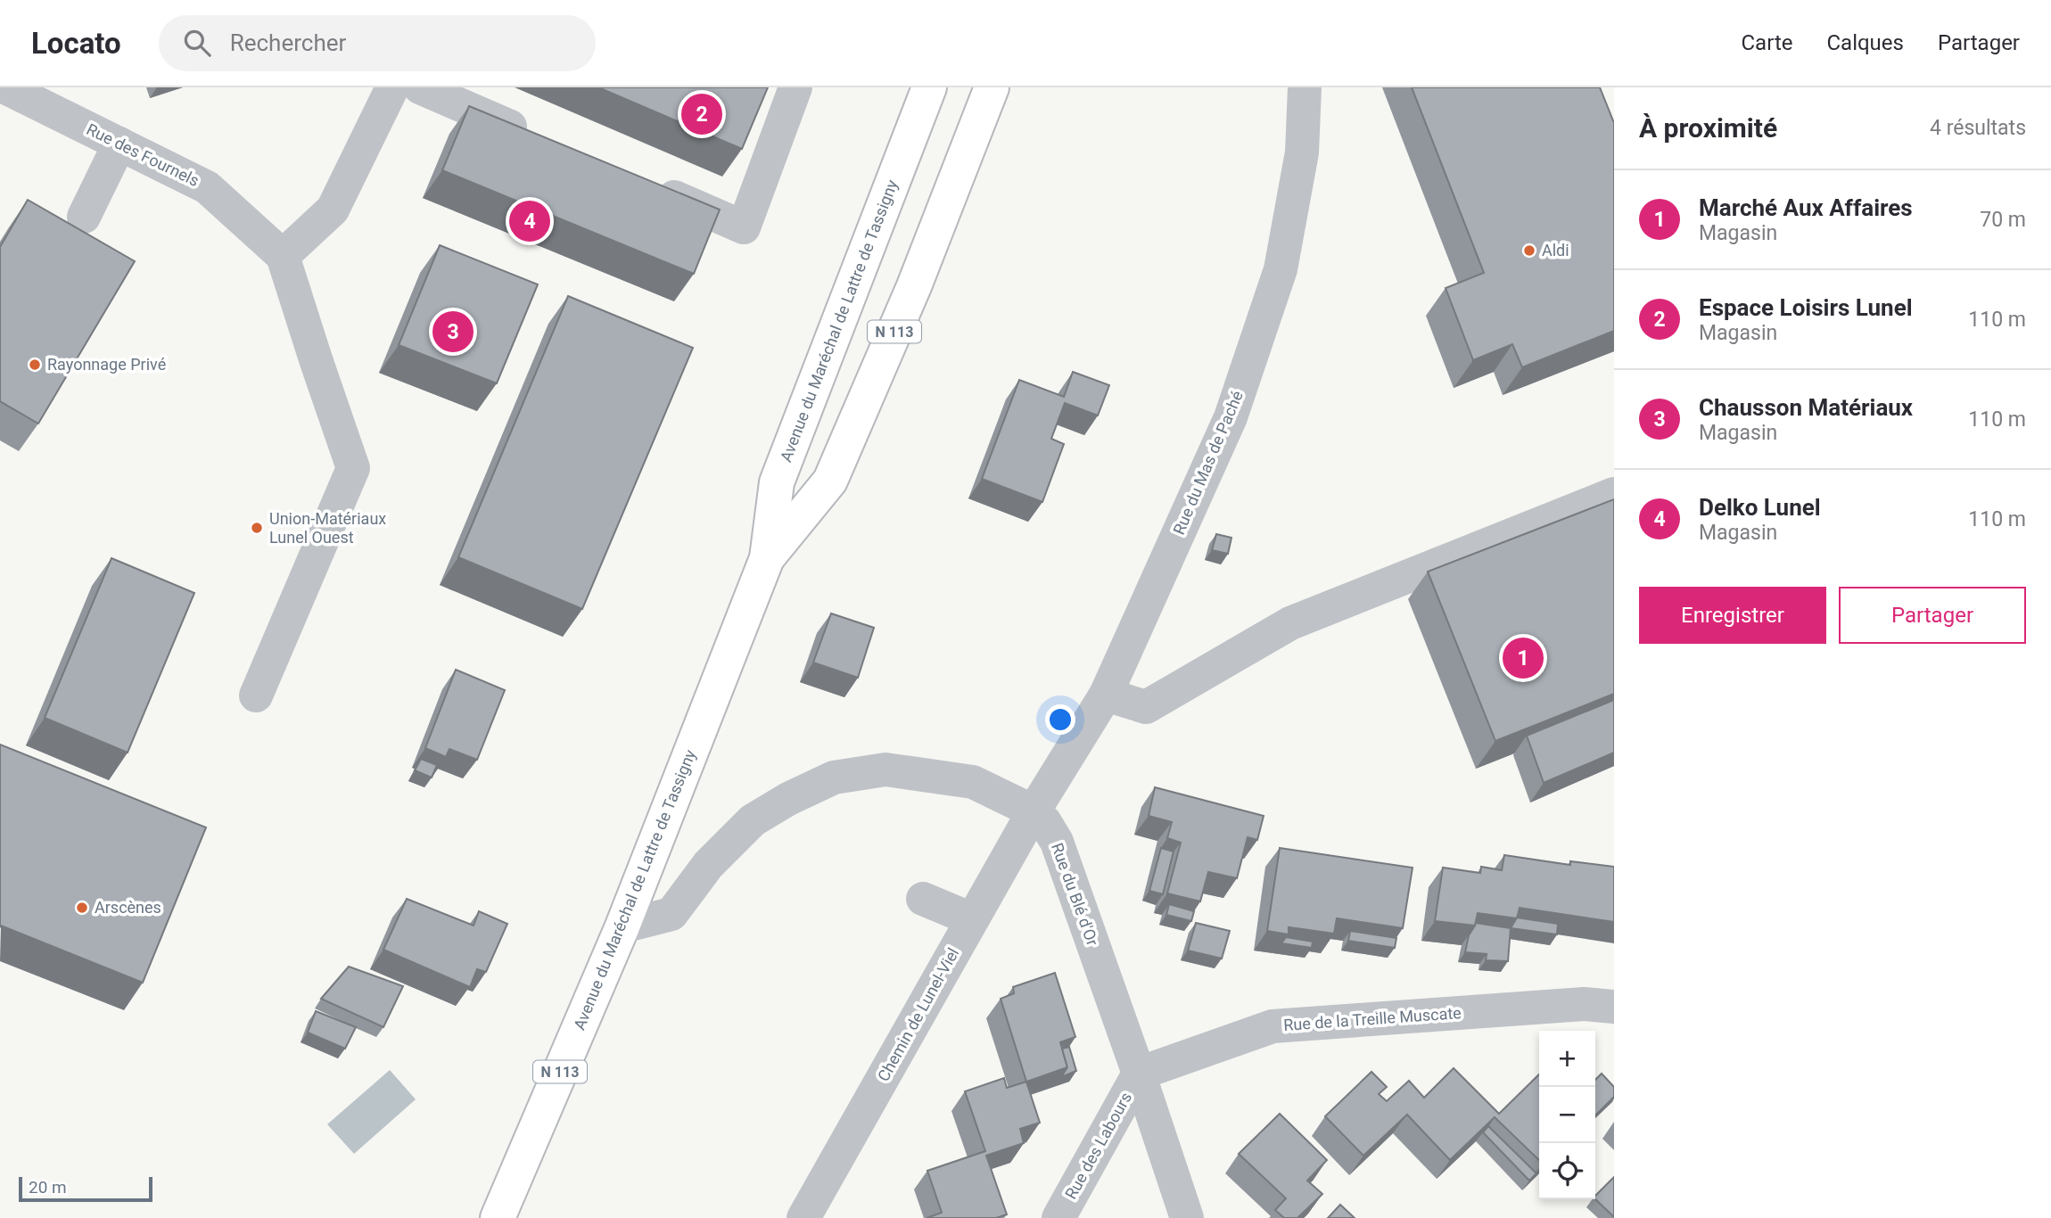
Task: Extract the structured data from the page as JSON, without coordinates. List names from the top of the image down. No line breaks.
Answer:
{"streets":{"main road":["Avenue du Maréchal de Lattre de Tassigny","N 113"],"street":["Rue des Fournels","Rue du Mas de Paché","Rue du Blé d'Or","Chemin de Lunel-Viel","Rue de la Treille Muscate","Rue des Labours"]},"crossings":[["Avenue du Maréchal de Lattre de Tassigny","Rue du Blé d'Or"],["Rue du Mas de Paché","Rue du Blé d'Or"],["Rue du Mas de Paché","Chemin de Lunel-Viel"],["Rue du Blé d'Or","Chemin de Lunel-Viel"],["Rue du Blé d'Or","Rue de la Treille Muscate"],["Rue du Blé d'Or","Rue des Labours"],["Rue de la Treille Muscate","Rue des Labours"]],"places":["Aldi","Rayonnage Privé","Union-Matériaux Lunel Ouest","Arscènes"],"scale_bar":"20 m","page":{"header":"Locato","search":"Rechercher","nav":["Carte","Calques","Partager"],"heading":["À proximité","4 résultats"],"pins":["2","4","3","1"],"list":[{"mark":"1","name":"Marché Aux Affaires","note":"Magasin","value":"70 m"},{"mark":"2","name":"Espace Loisirs Lunel","note":"Magasin","value":"110 m"},{"mark":"3","name":"Chausson Matériaux","note":"Magasin","value":"110 m"},{"mark":"4","name":"Delko Lunel","note":"Magasin","value":"110 m"}],"buttons":["Enregistrer","Partager"],"map_buttons":["+","−"],"scale":"20 m"}}
